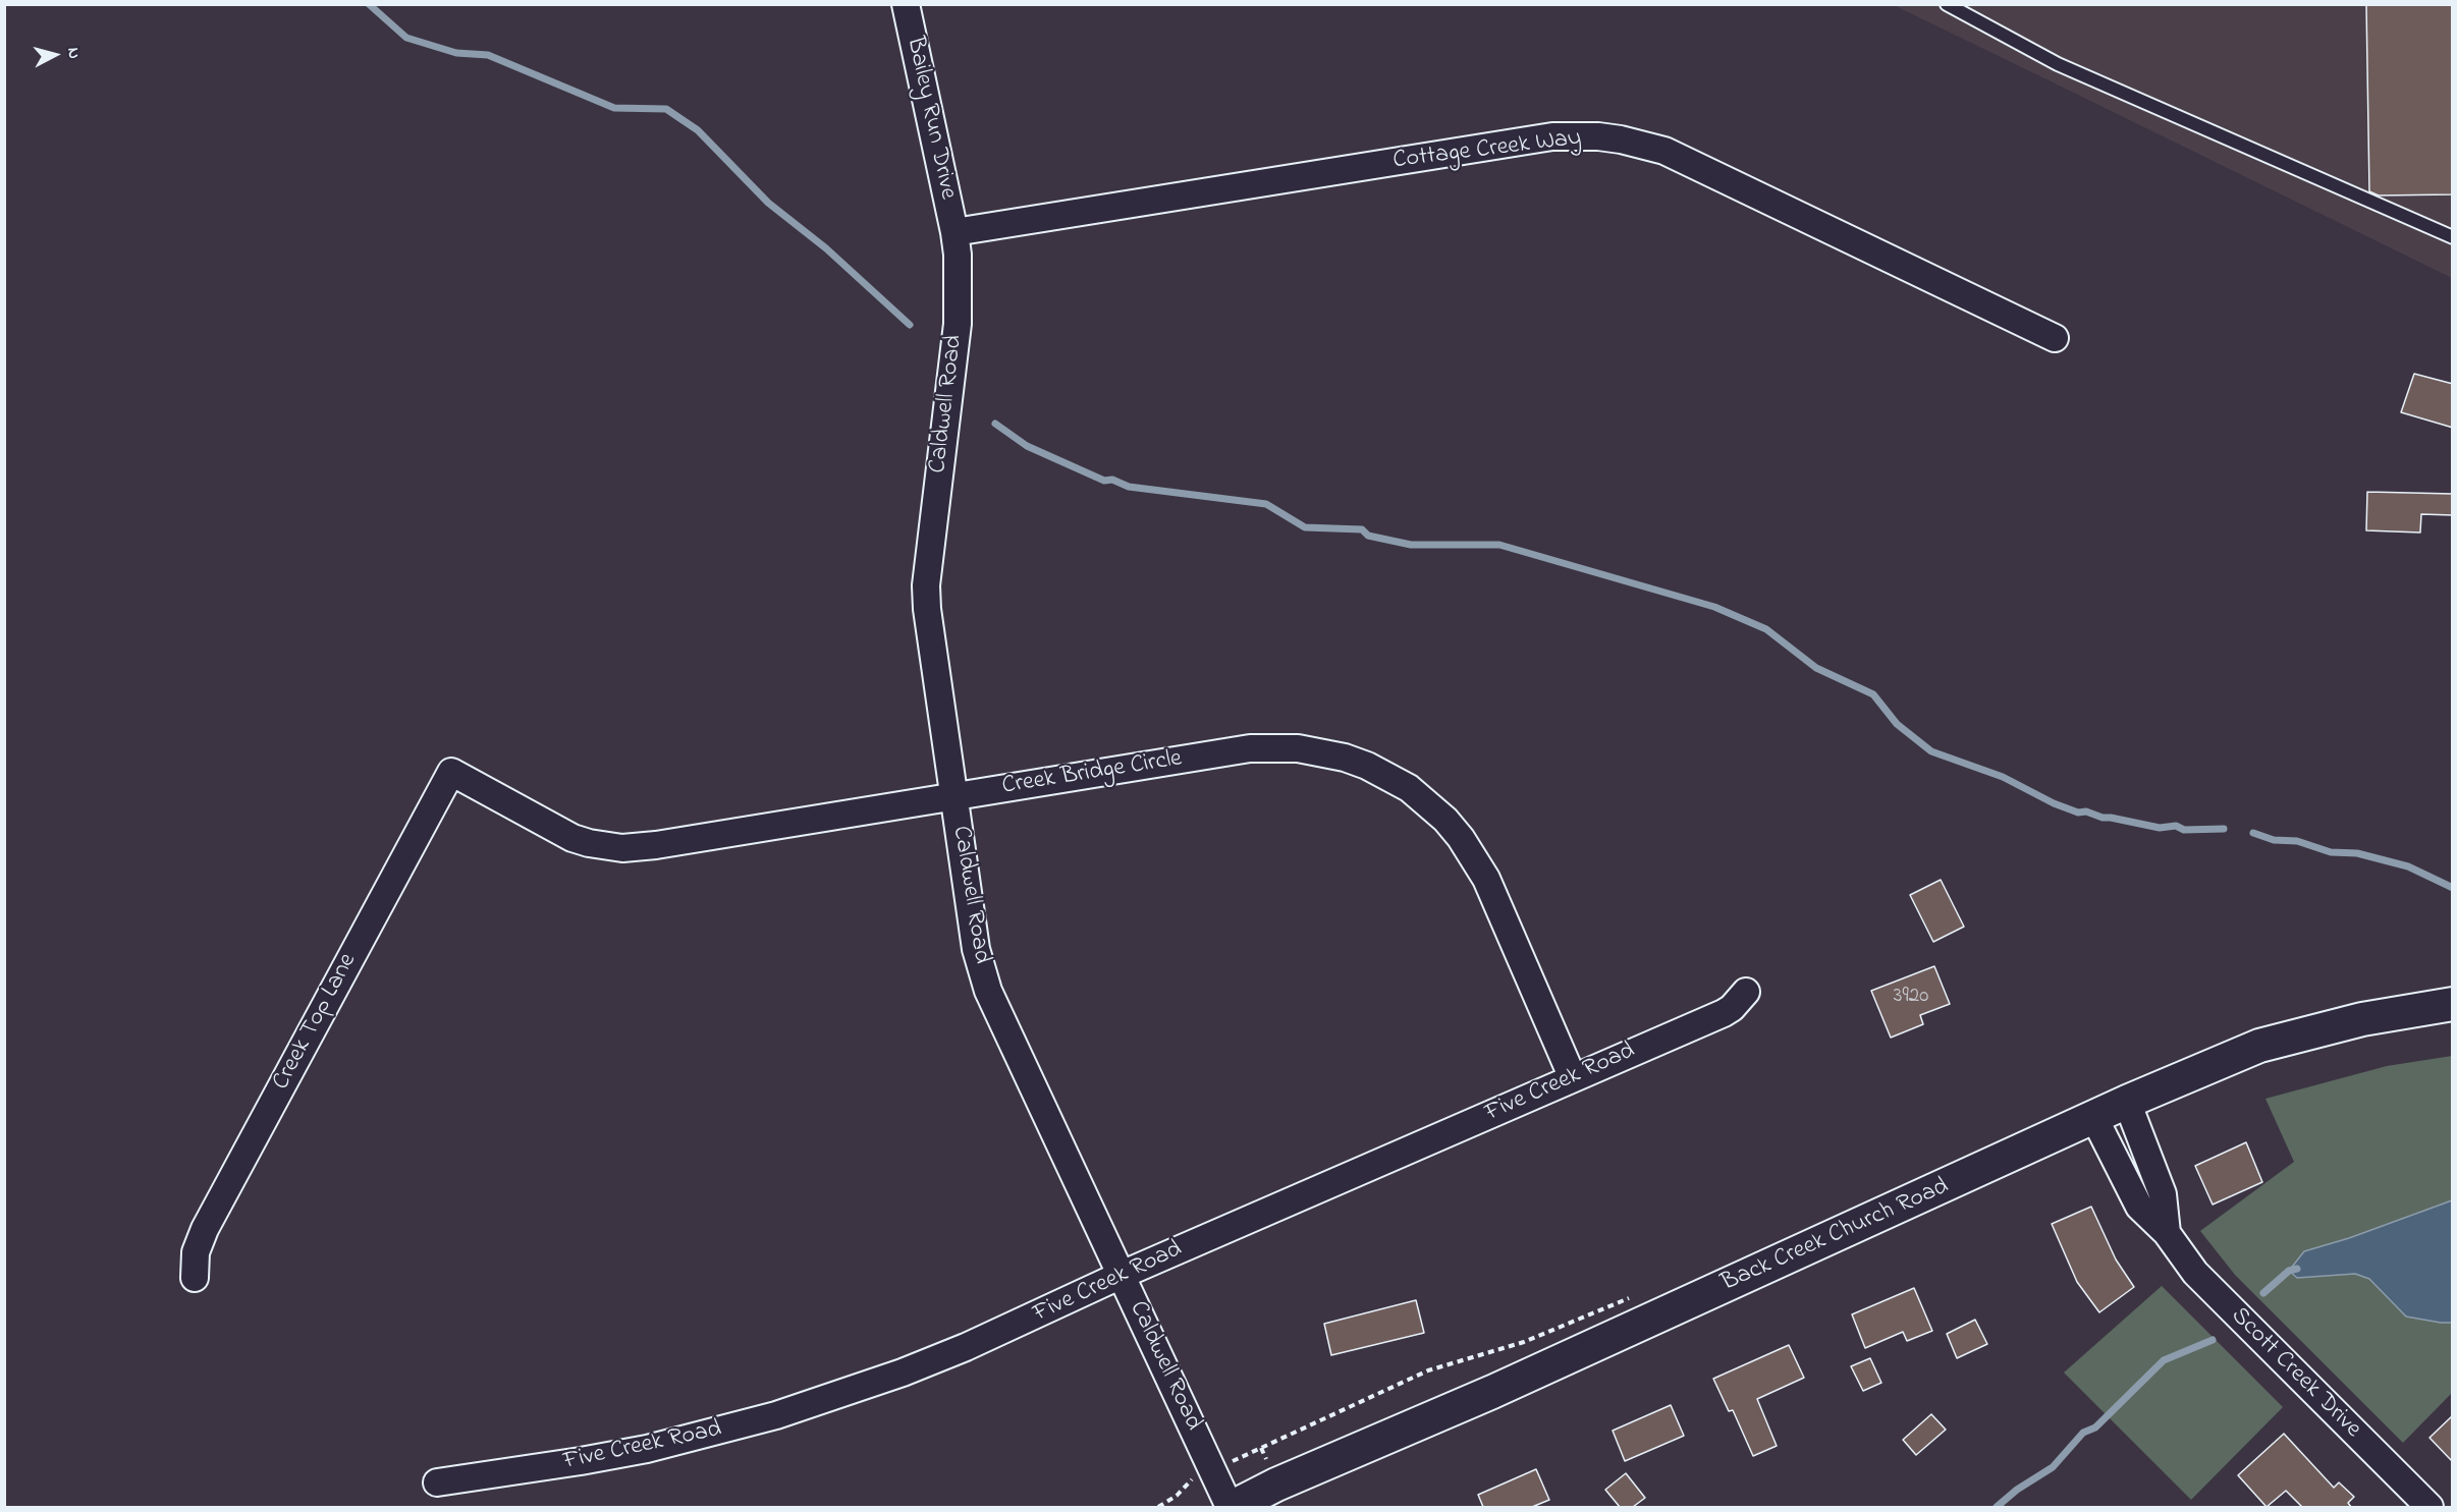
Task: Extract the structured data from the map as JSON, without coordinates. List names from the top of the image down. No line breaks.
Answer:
{"streets":{"street":["Bailey Run Drive","Cottage Creek Way","Caldwell Road","Creek Bridge Circle","Creek Top Lane","Five Creek Road","Back Creek Church Road","Scott Creek Drive"]},"crossings":[["Bailey Run Drive","Cottage Creek Way"],["Bailey Run Drive","Caldwell Road"],["Cottage Creek Way","Caldwell Road"],["Caldwell Road","Creek Bridge Circle"],["Caldwell Road","Five Creek Road"],["Caldwell Road","Back Creek Church Road"],["Creek Bridge Circle","Creek Top Lane"],["Creek Bridge Circle","Five Creek Road"],["Back Creek Church Road","Scott Creek Drive"]],"house_numbers":["3920"],"north":"right"}
